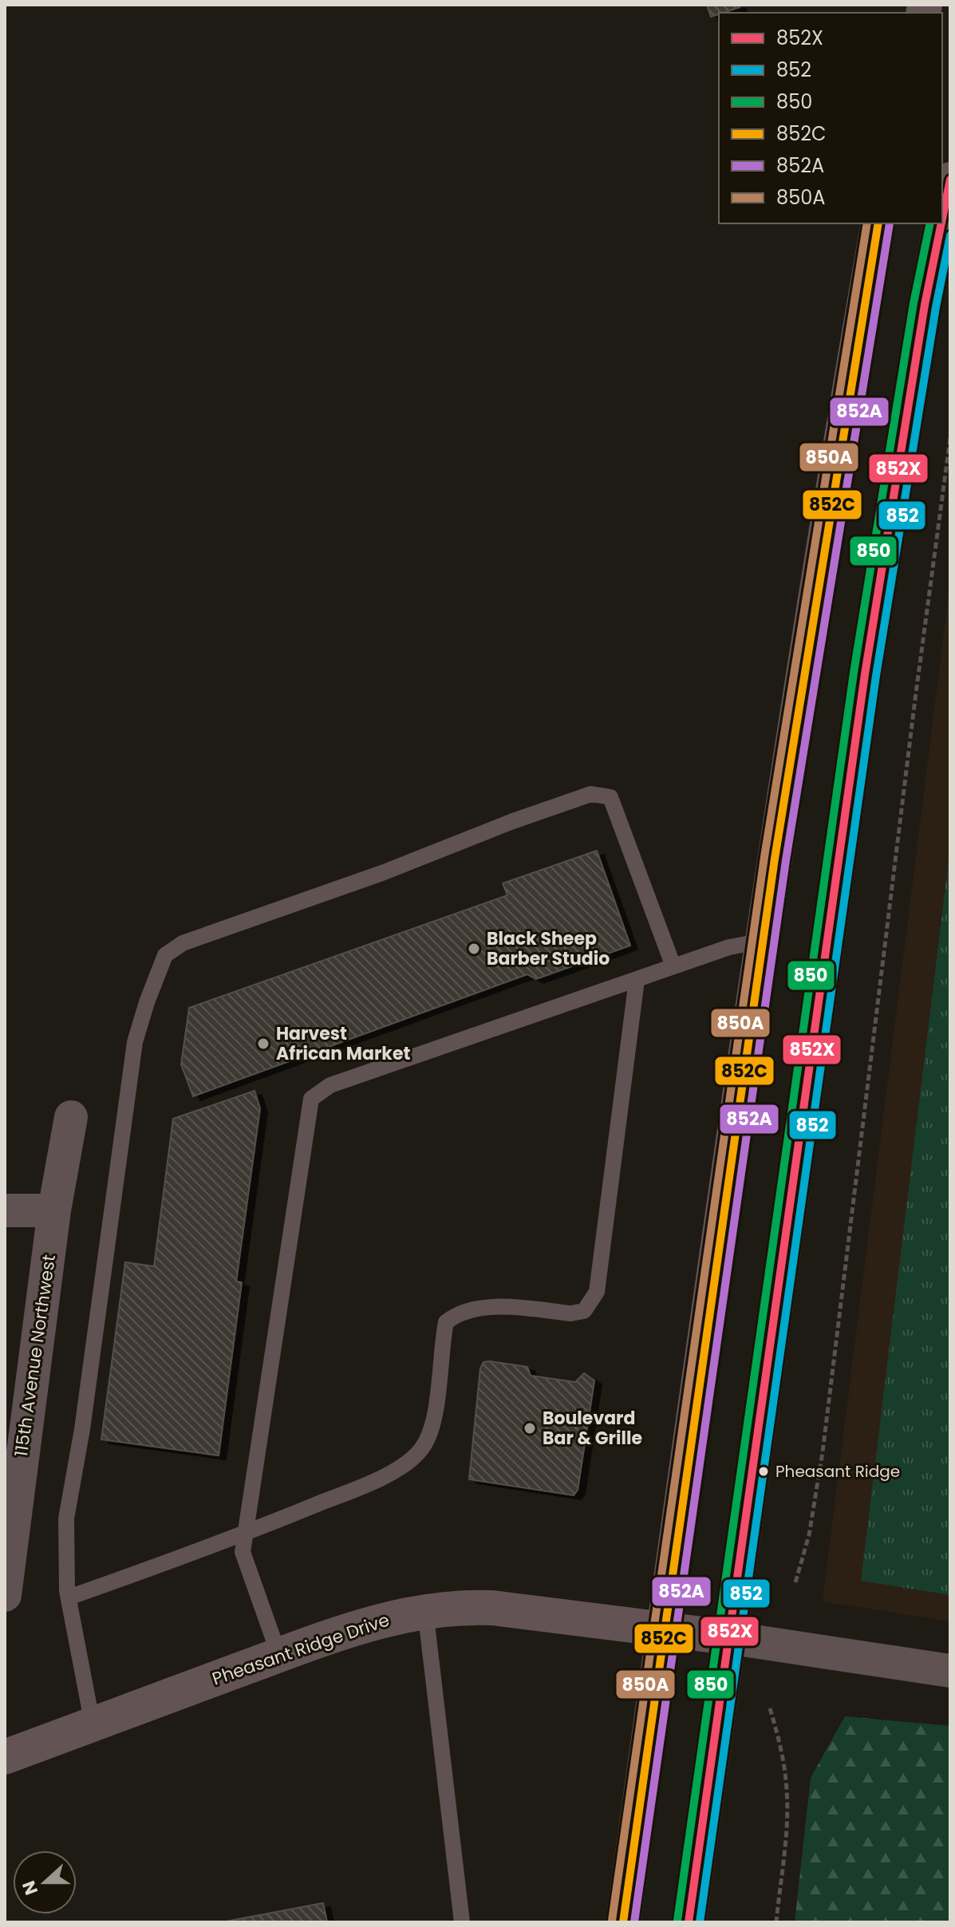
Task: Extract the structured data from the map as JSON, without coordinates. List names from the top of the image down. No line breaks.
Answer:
{"streets":{"main road":["Pheasant Ridge Drive"],"street":["115th Avenue Northwest"]},"places":["Black Sheep Barber Studio","Harvest African Market","Boulevard Bar & Grille","Pheasant Ridge"],"lines":["transit line 852X","transit line 850","transit line 852C","transit line 852A","transit line 850A","transit line 852"],"legend":["852X","852","850","852C","852A","850A"],"north":"left"}
